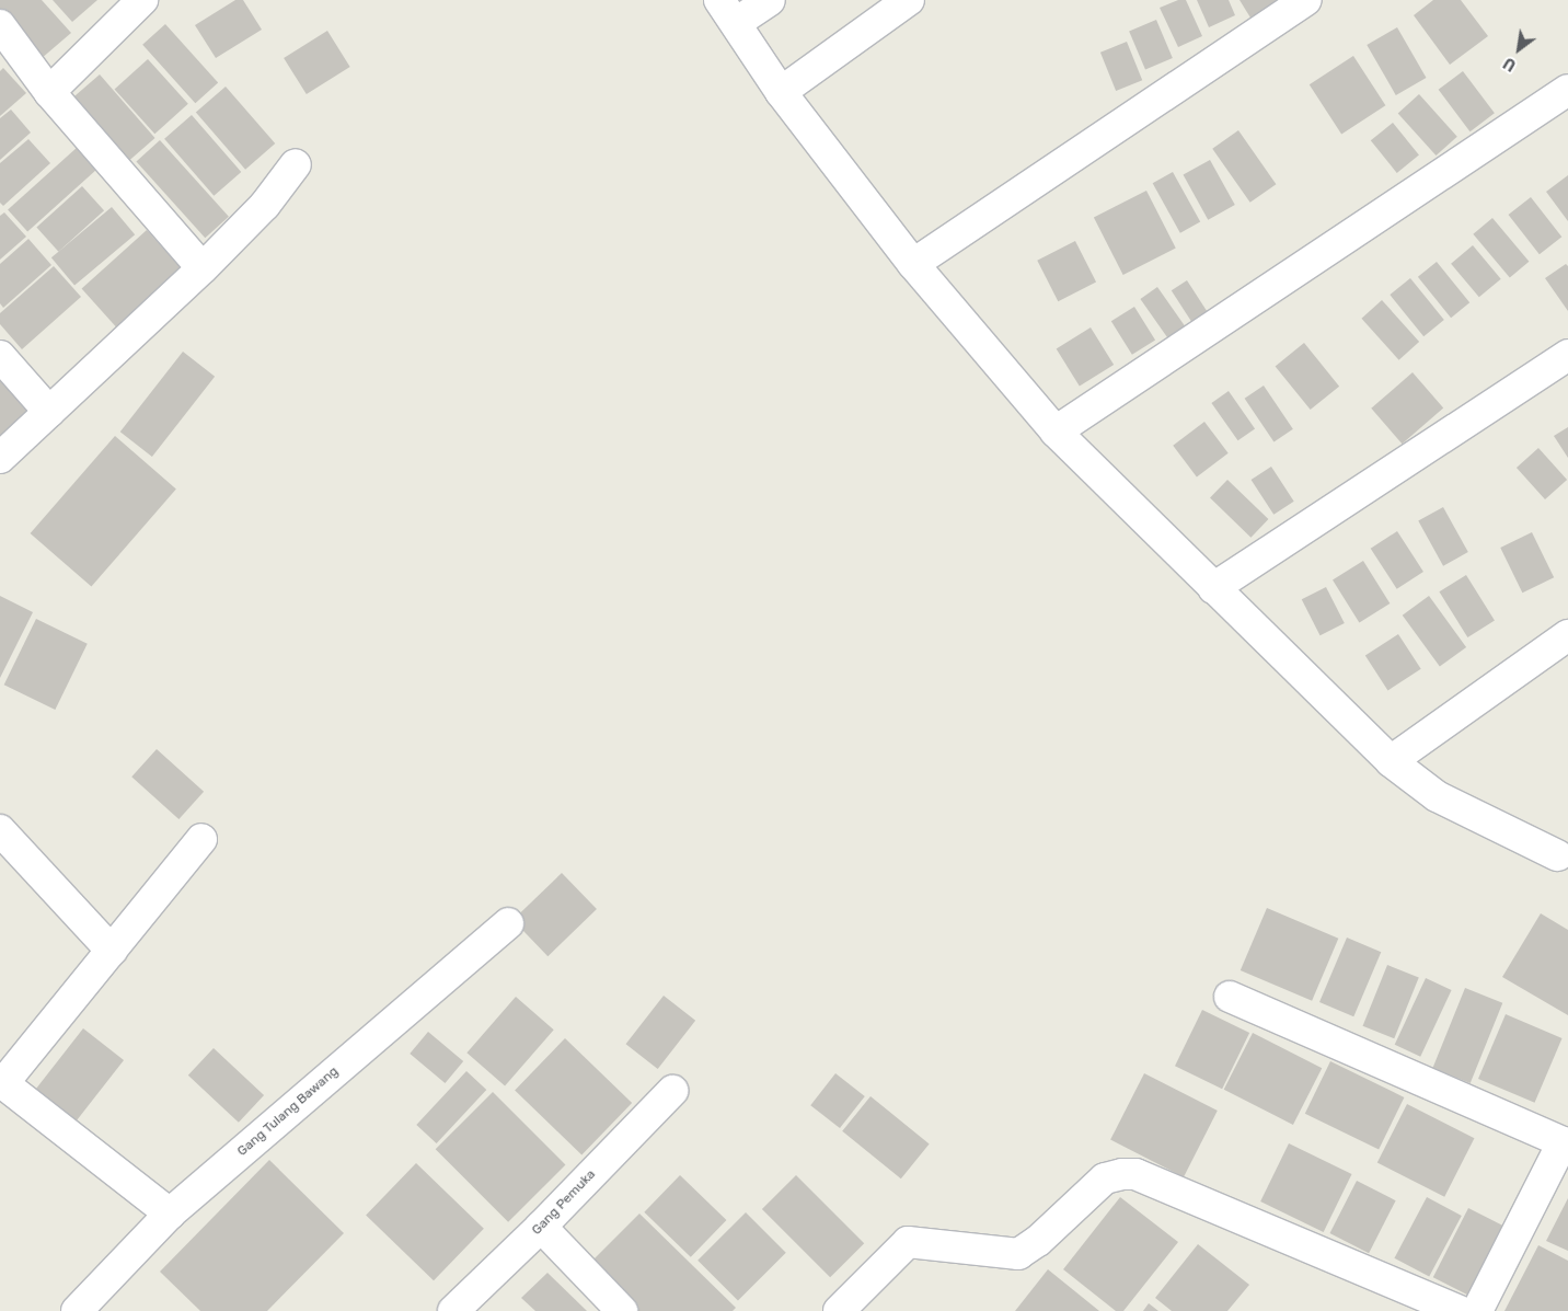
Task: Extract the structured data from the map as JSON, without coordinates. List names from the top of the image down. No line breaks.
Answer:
{"streets":{"street":["Gang Tulang Bawang","Gang Pemuka"]},"north":"bottom left"}
